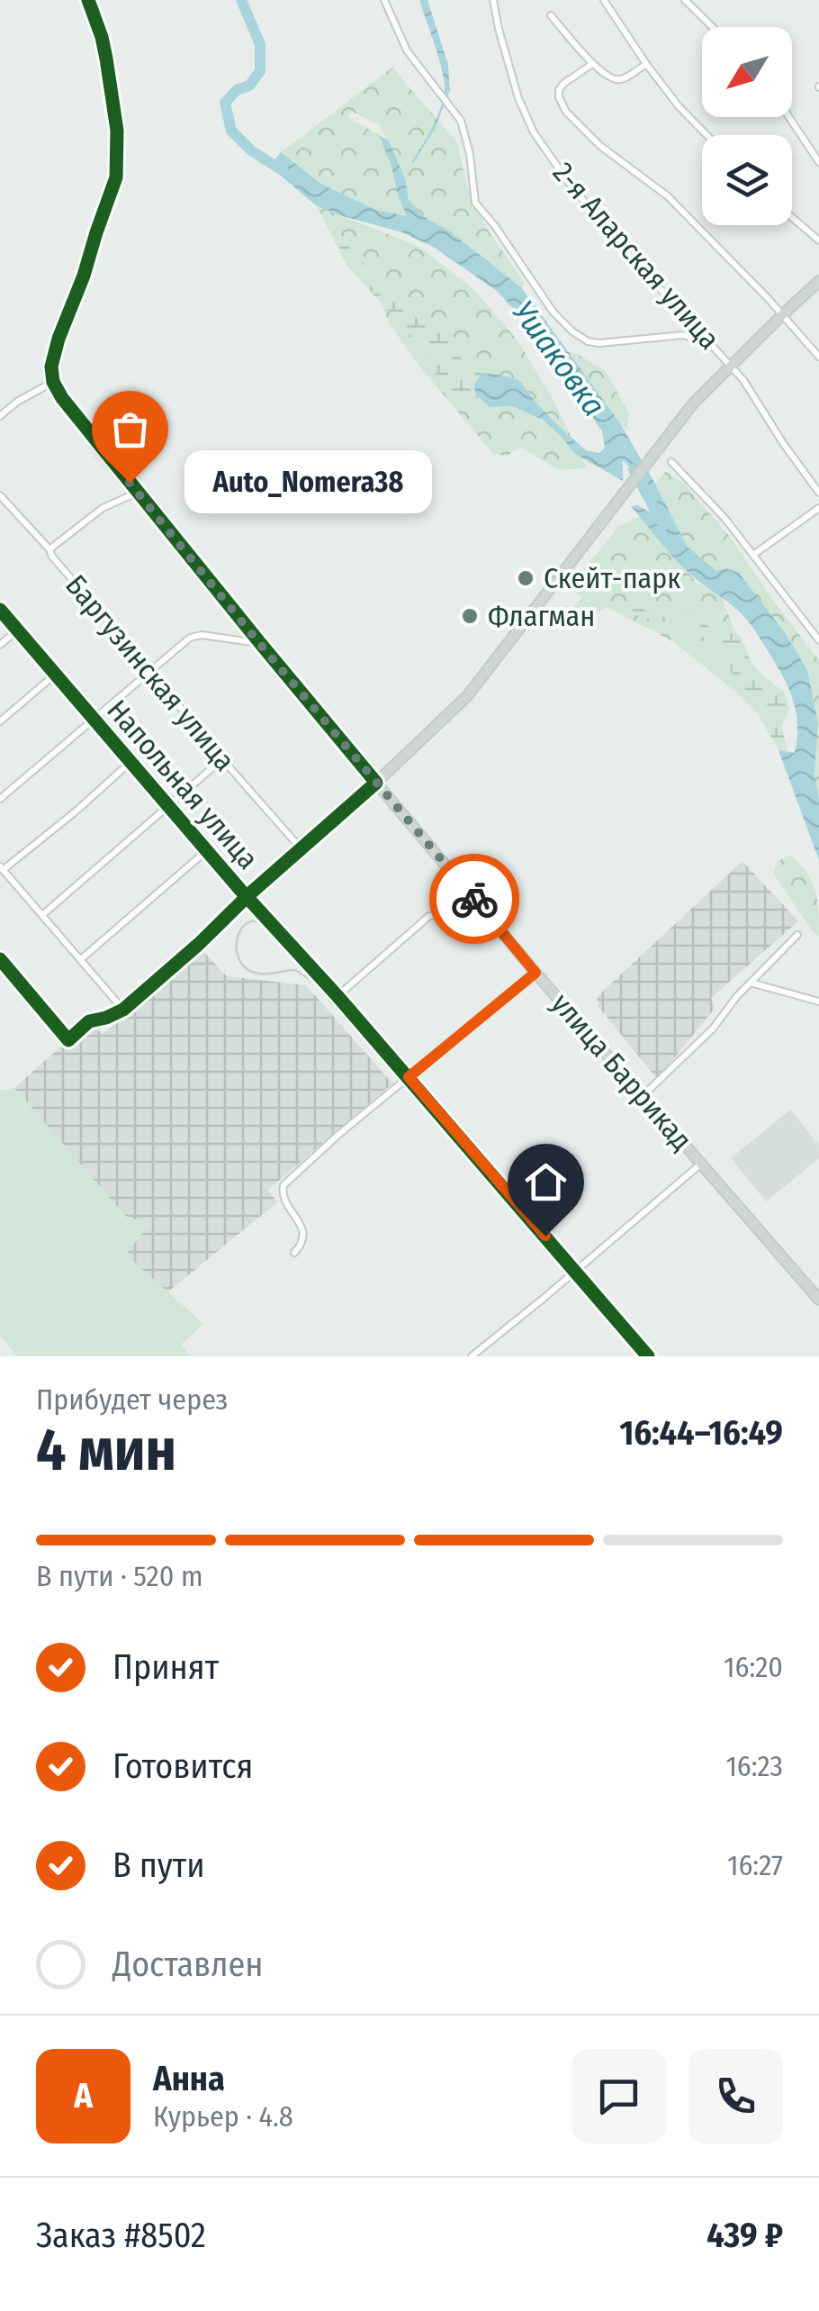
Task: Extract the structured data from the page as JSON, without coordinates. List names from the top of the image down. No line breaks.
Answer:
{"streets":{"main road":["улица Баррикад"],"street":["2-я Аларская улица","Баргузинская улица","Напольная улица"]},"water":["Ушаковка"],"places":["Auto_Nomera38","Скейт-парк","Флагман"],"north":"bottom left","page":{"bubble":"Auto_Nomera38","heading":["4 мин","Прибудет через","16:44–16:49"],"panel":["Анна","Курьер · 4.8","Заказ #8502","439 ₽"],"bar":"В пути · 520 m","list":[["Принят","16:20"],["Готовится","16:23"],["В пути","16:27"],"Доставлен"],"round":"А"}}
